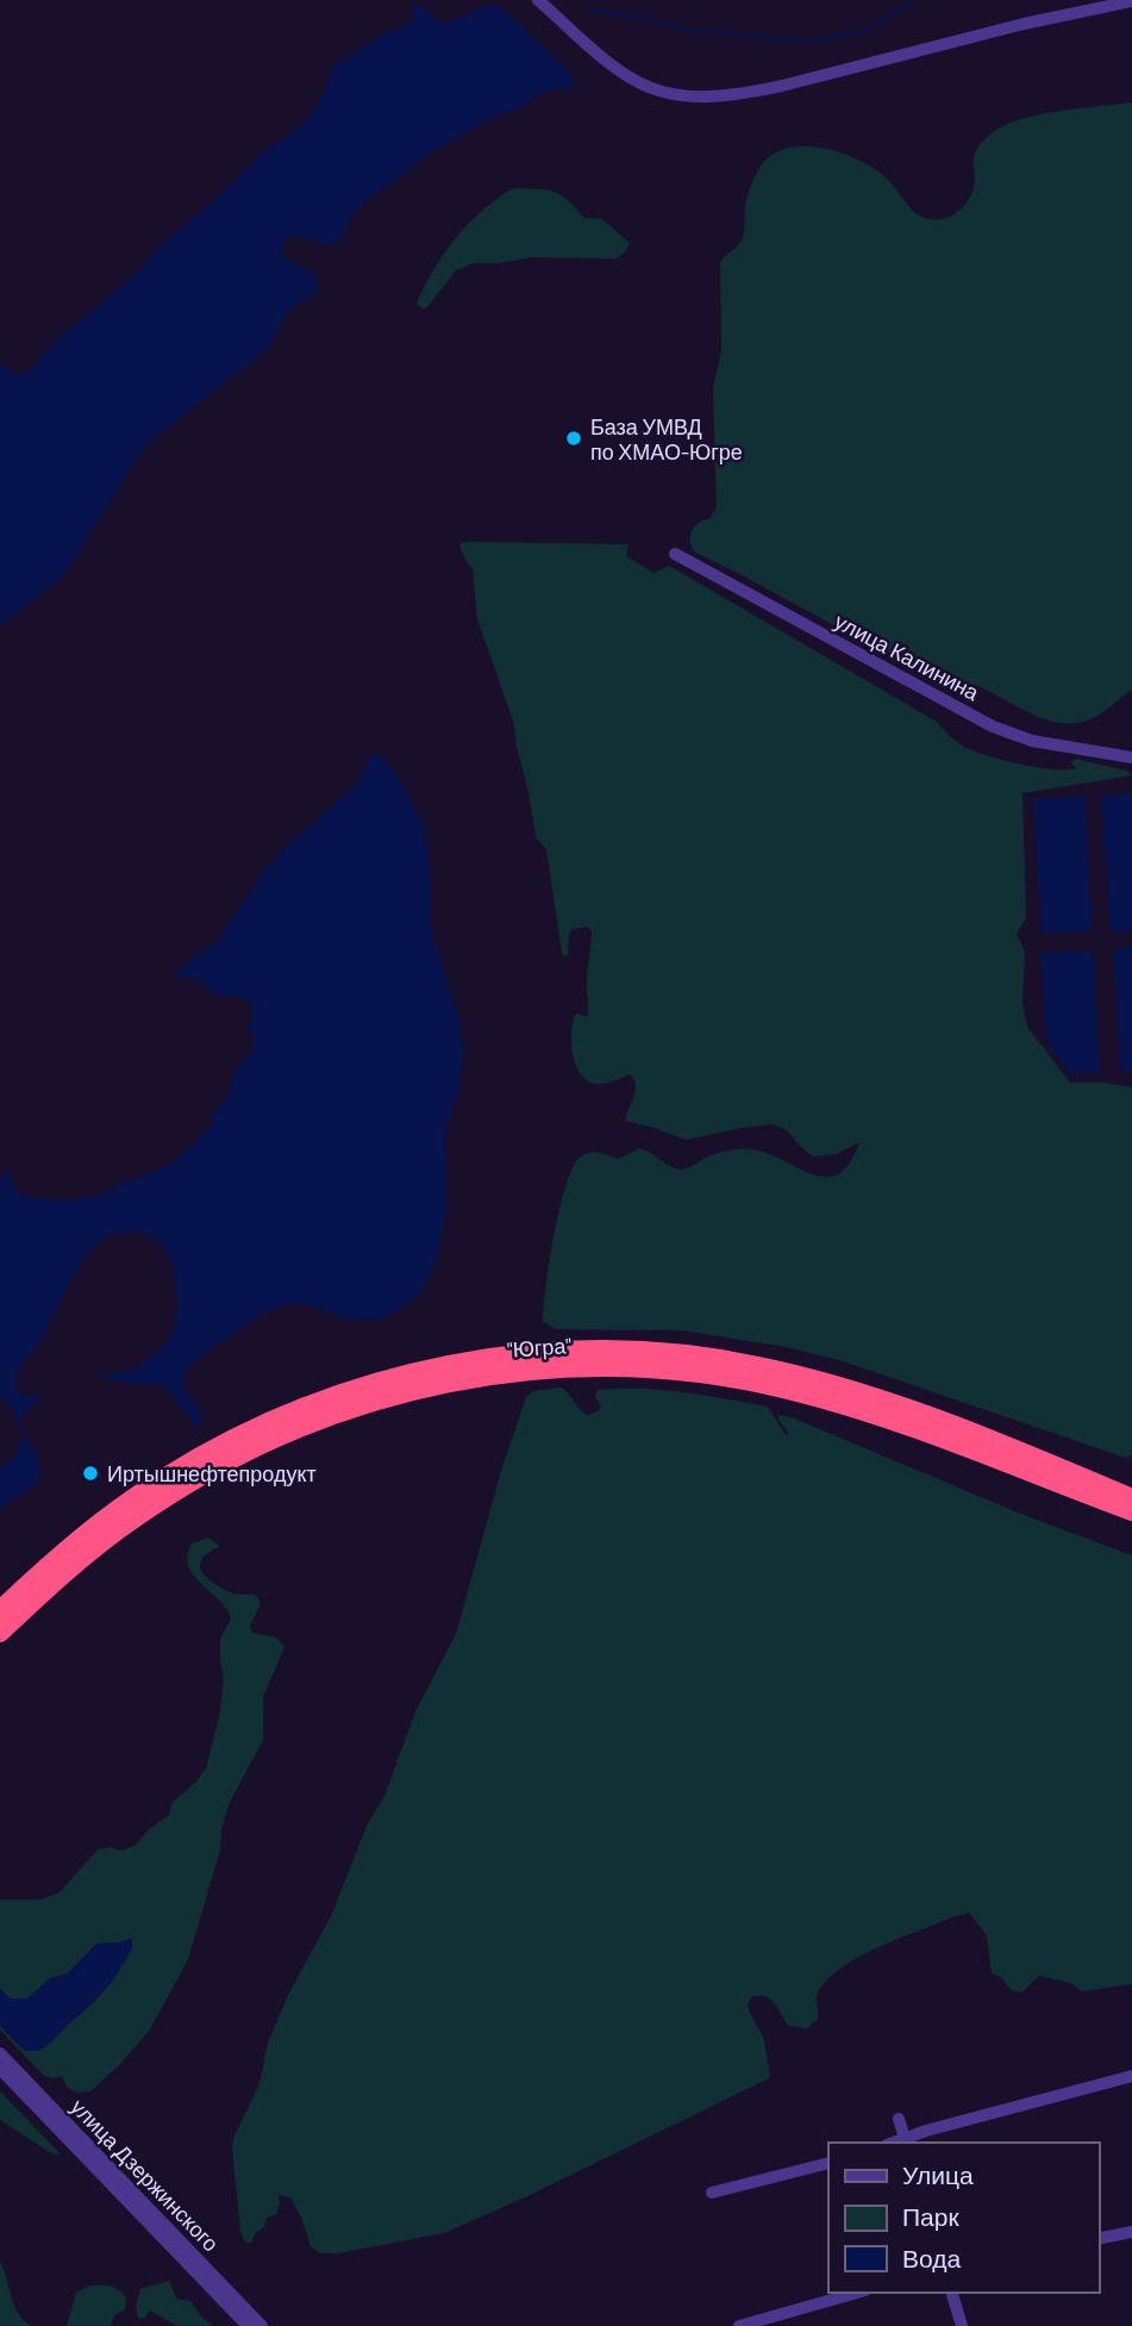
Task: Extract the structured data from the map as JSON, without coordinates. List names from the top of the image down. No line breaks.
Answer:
{"streets":{"highway":["\"Югра\""],"street":["улица Калинина","улица Дзержинского"]},"places":["База УМВД по ХМАО-Югре","Иртышнефтепродукт"],"legend":["Улица","Парк","Вода"]}
